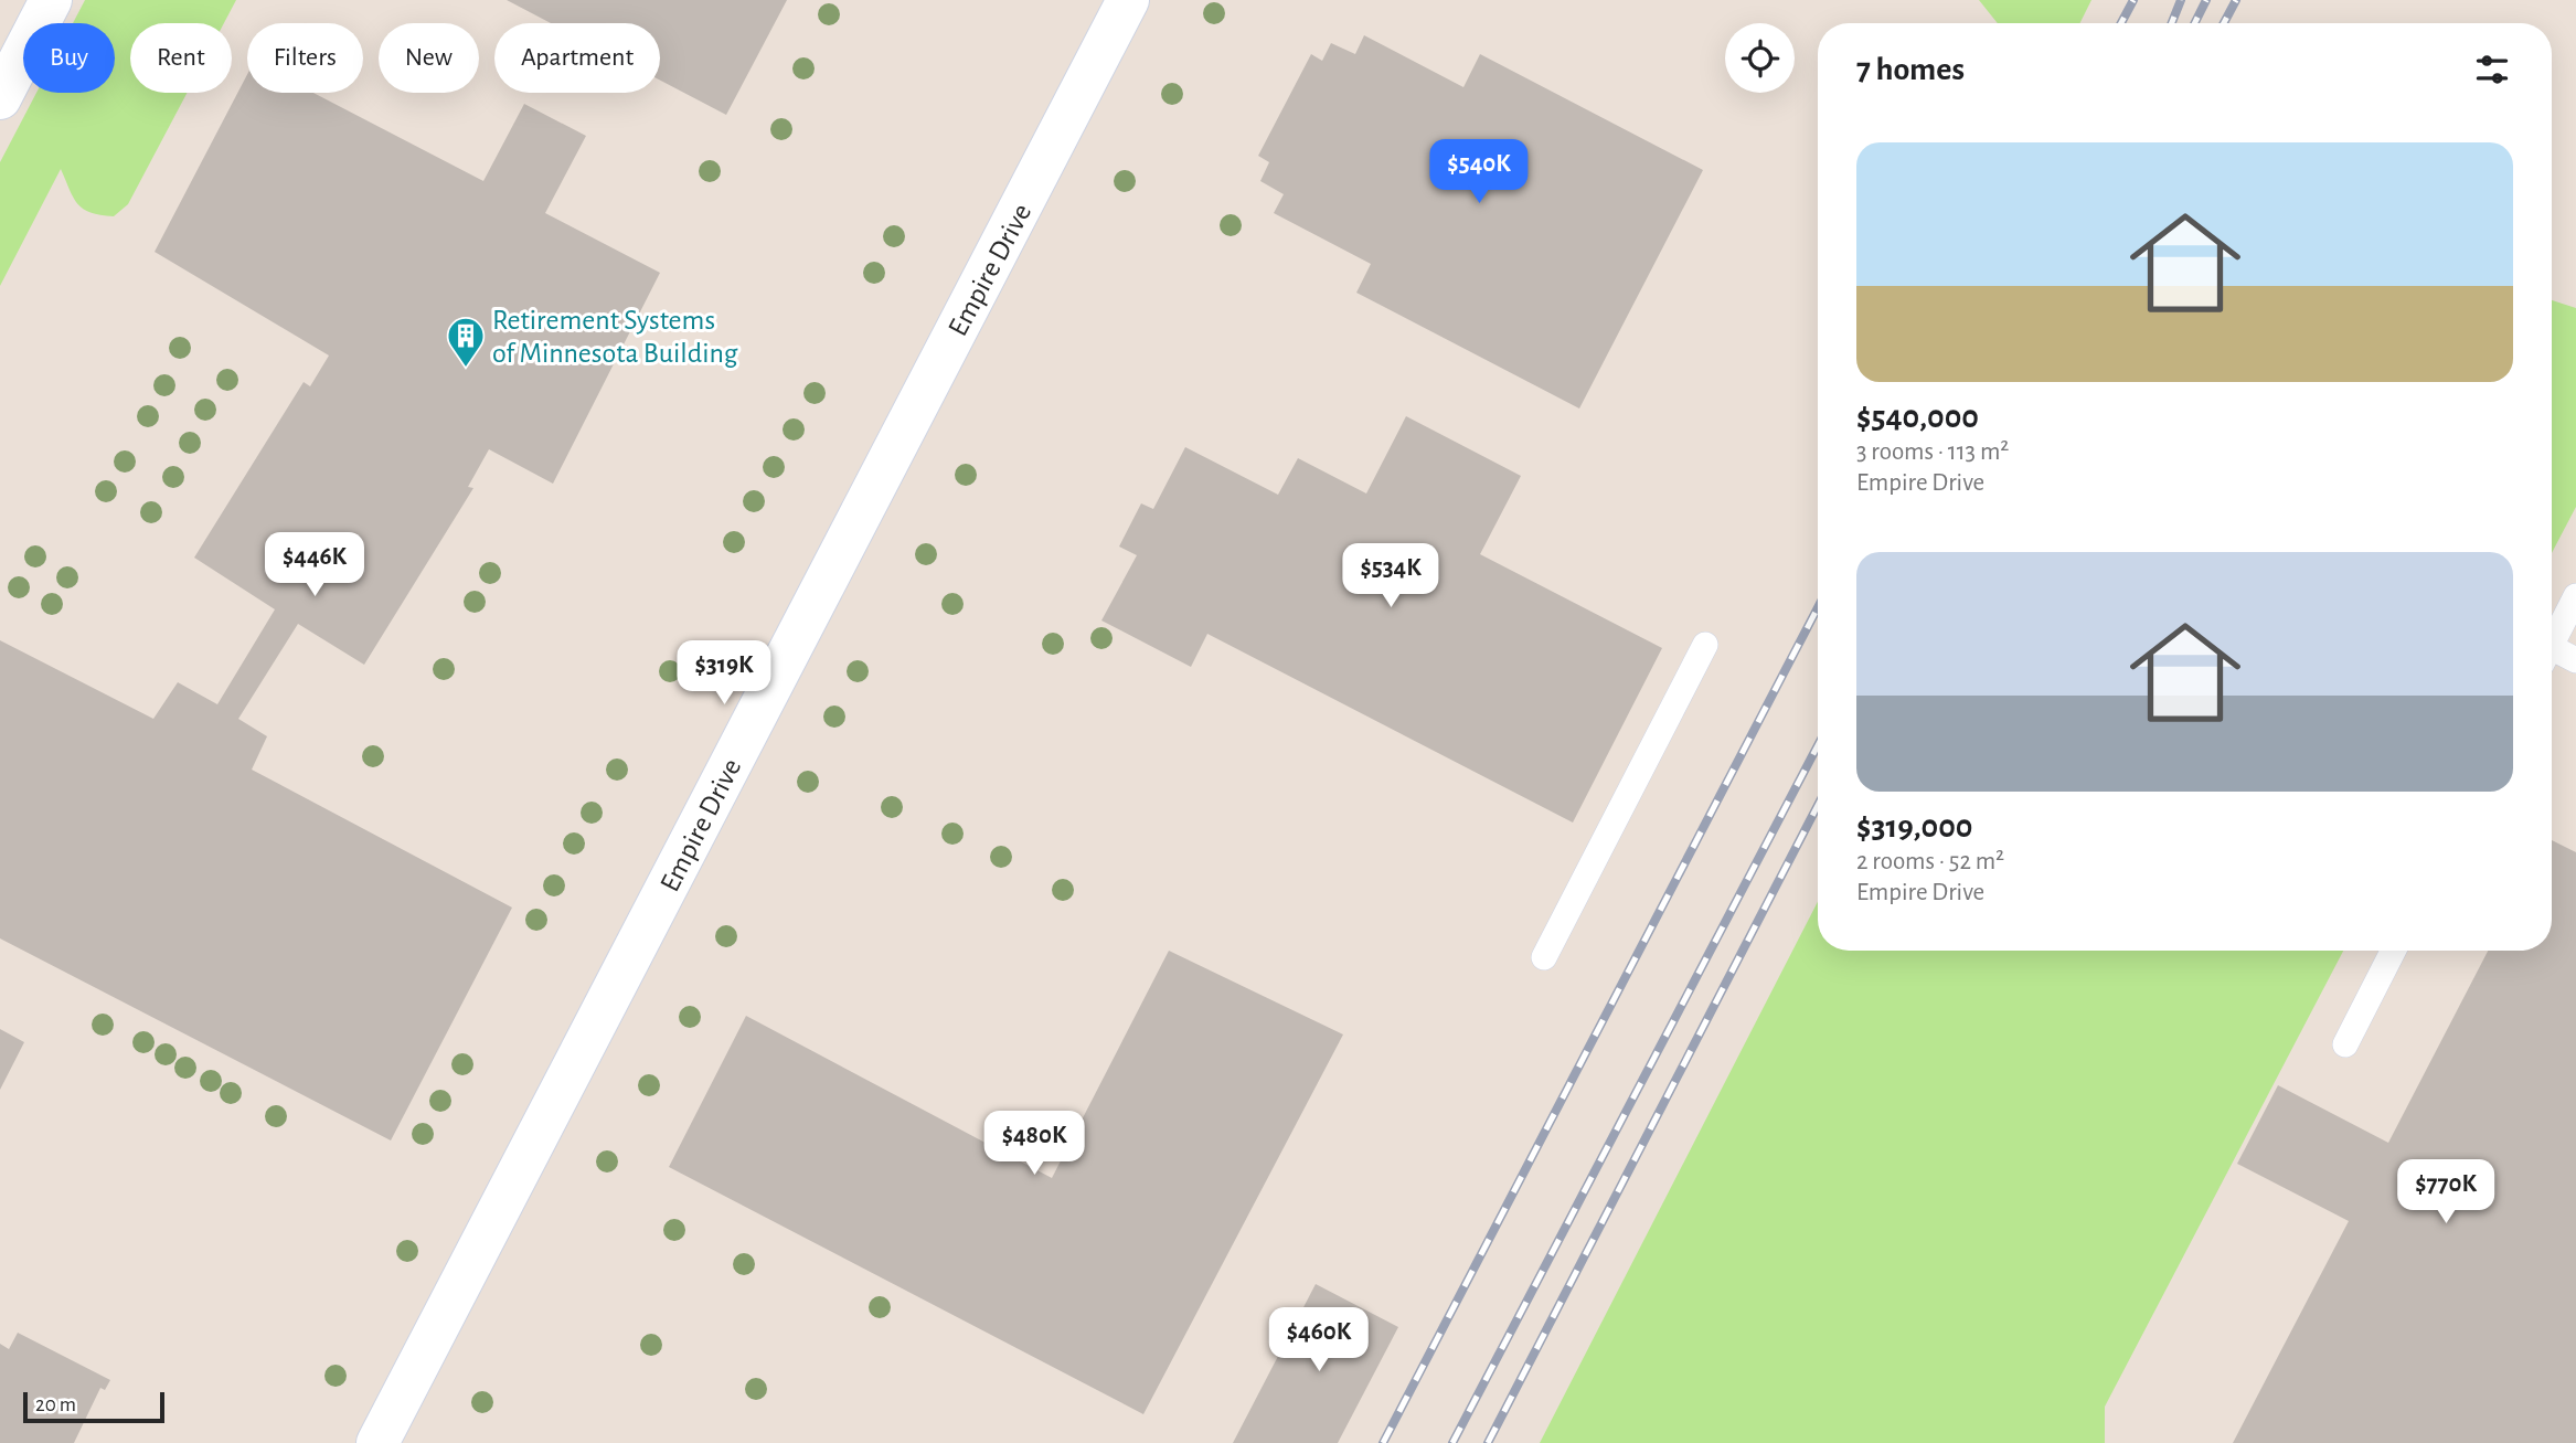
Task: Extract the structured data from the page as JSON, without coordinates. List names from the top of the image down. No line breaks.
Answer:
{"streets":{"street":["Empire Drive"]},"places":{"building":["Retirement Systems of Minnesota Building"]},"scale_bar":"20 m","page":{"chip":["Buy","Rent","Filters","New","Apartment"],"heading":"7 homes","list":[{"name":"$540,000","note":"3 rooms · 113 m² · Empire Drive"},{"name":"$319,000","note":"2 rooms · 52 m² · Empire Drive"}],"price":["$540K","$446K","$534K","$319K","$480K","$770K","$460K"],"scale":"20 m"}}
